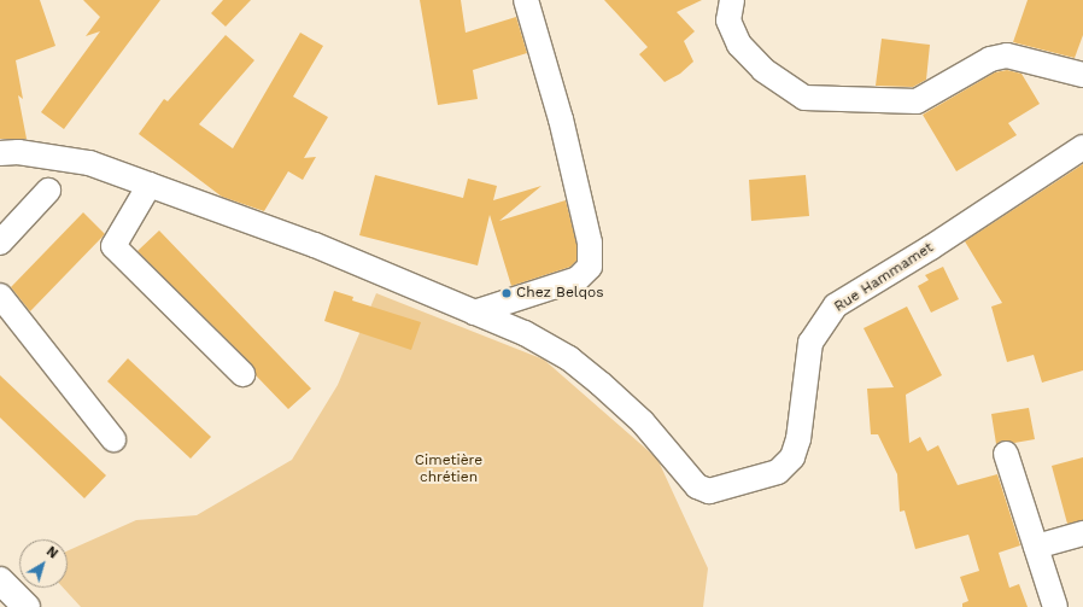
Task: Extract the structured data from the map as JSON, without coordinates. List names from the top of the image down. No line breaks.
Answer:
{"streets":{"street":["Rue Hammamet"]},"parks":["Cimetière chrétien"],"places":["Chez Belqos"],"north":"top right"}
